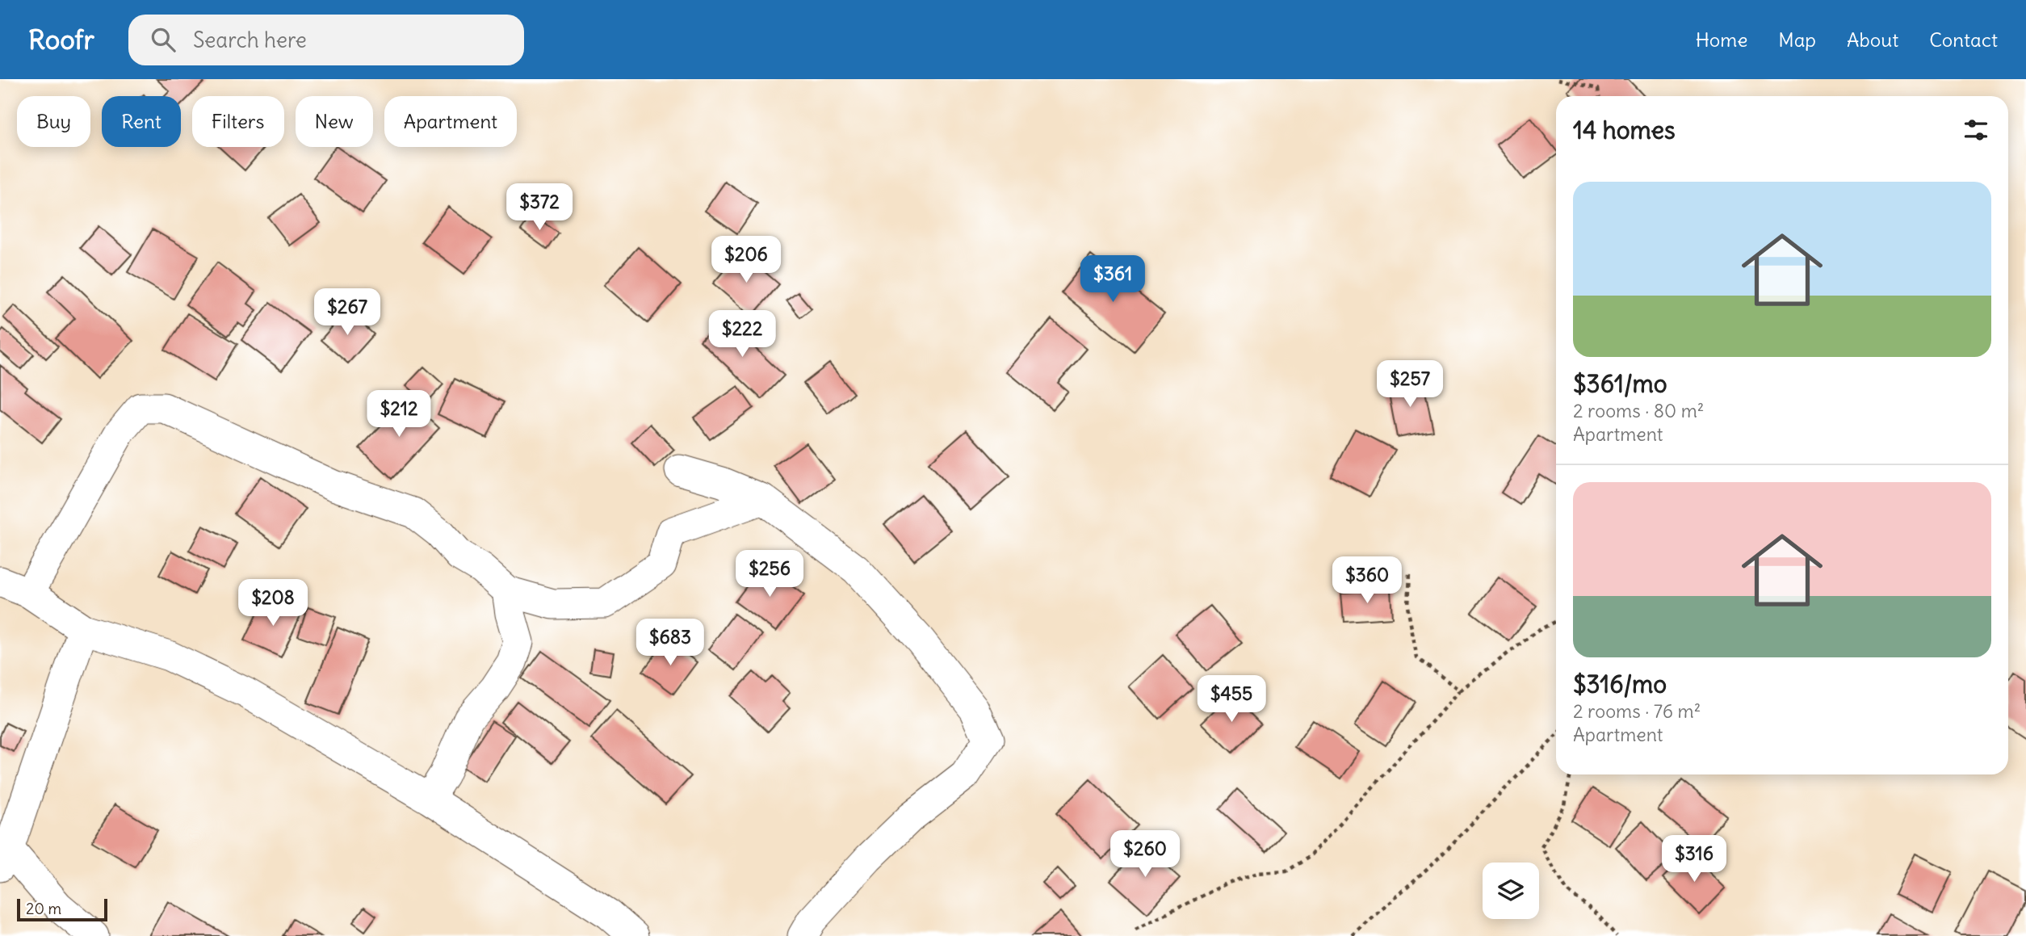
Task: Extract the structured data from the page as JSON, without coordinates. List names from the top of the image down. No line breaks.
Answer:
{"scale_bar":"20 m","page":{"header":"Roofr","search":"Search here","nav":["Home","Map","About","Contact"],"chip":["Buy","Rent","Filters","New","Apartment"],"heading":"14 homes","list":[{"name":"$361/mo","note":"2 rooms · 80 m² · Apartment"},{"name":"$316/mo","note":"2 rooms · 76 m² · Apartment"}],"price":["$372","$206","$361","$267","$222","$257","$212","$256","$360","$208","$683","$455","$260","$316"],"scale":"20 m"}}
